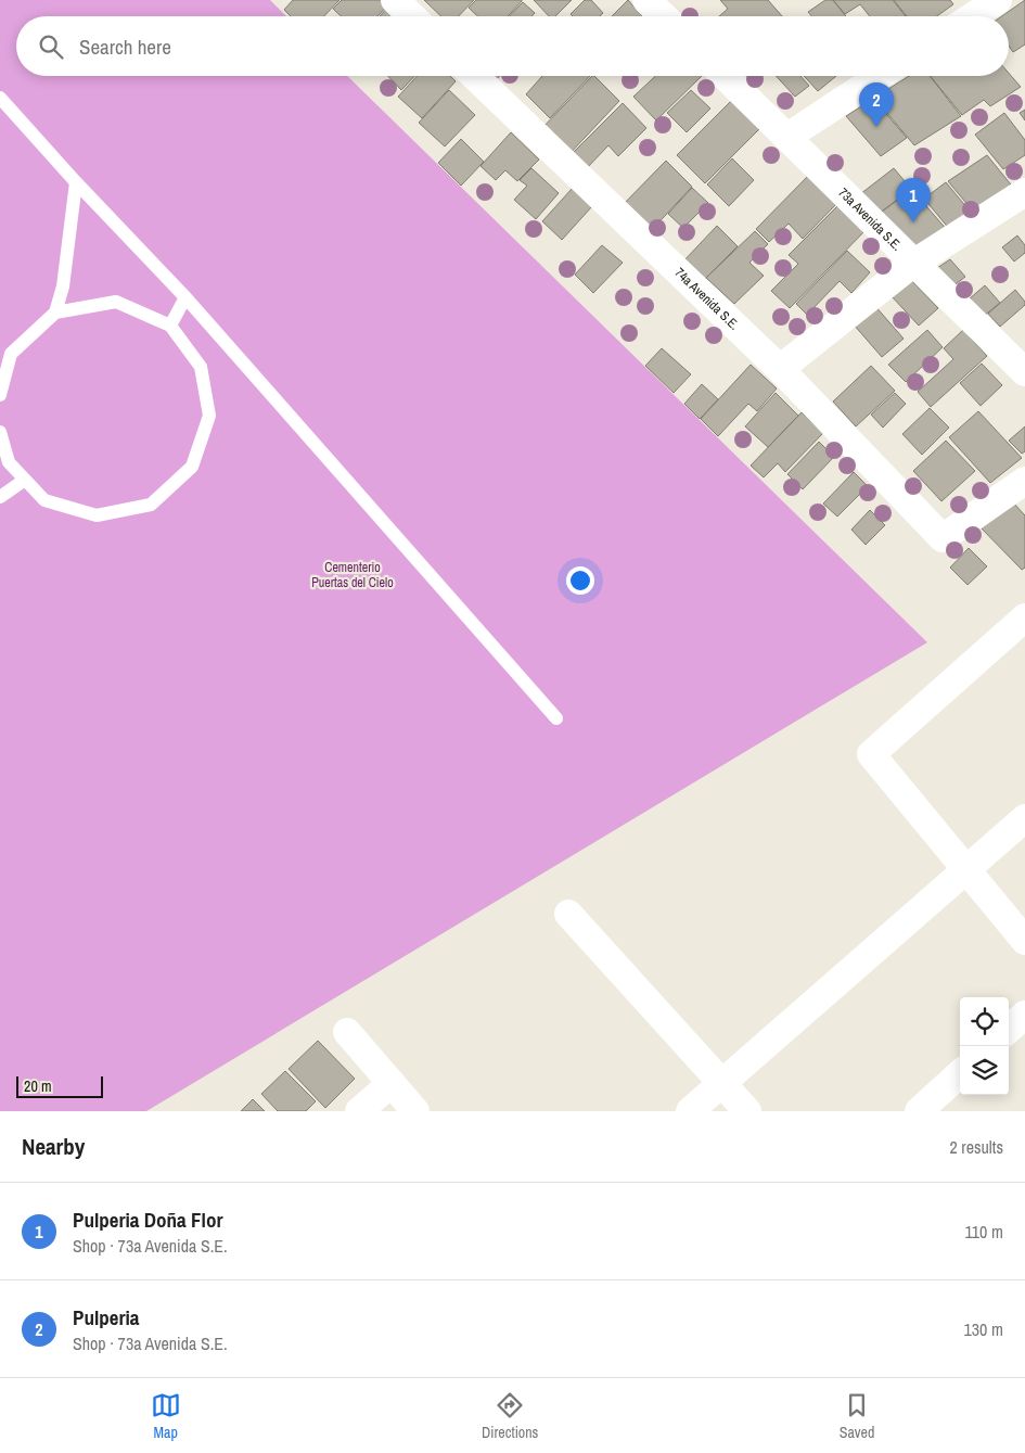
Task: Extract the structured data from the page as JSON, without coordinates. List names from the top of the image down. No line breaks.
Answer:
{"streets":{"street":["73a Avenida S.E.","74a Avenida S.E."]},"parks":["Cementerio Puertas del Cielo"],"scale_bar":"20 m","page":{"search":"Search here","pins":["2","1"],"scale":"20 m","heading":["Nearby","2 results"],"list":[{"mark":"1","name":"Pulperia Doña Flor","note":"Shop · 73a Avenida S.E.","value":"110 m"},{"mark":"2","name":"Pulperia","note":"Shop · 73a Avenida S.E.","value":"130 m"}],"nav":["Map","Directions","Saved"]}}
